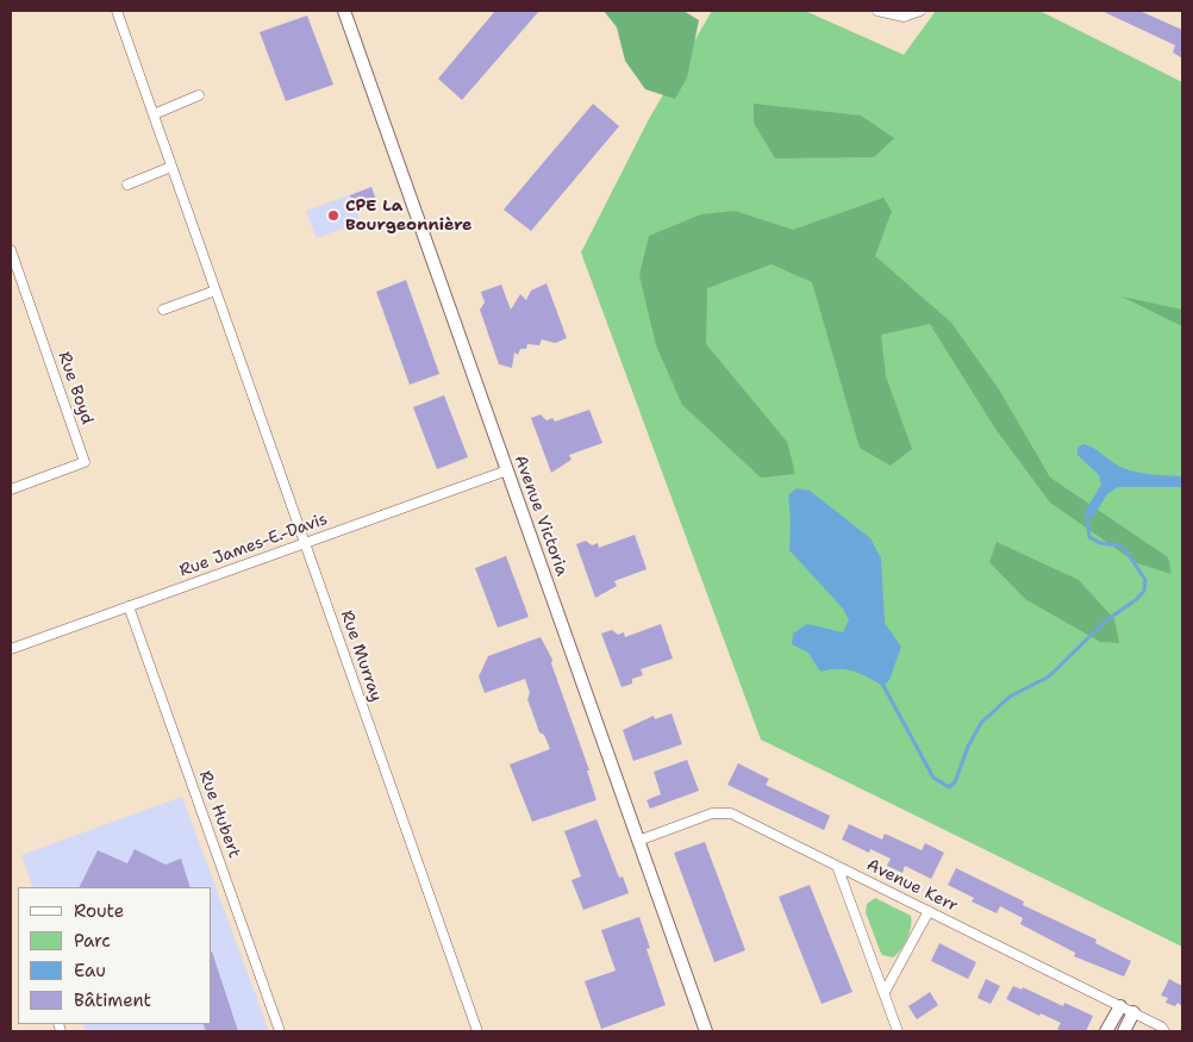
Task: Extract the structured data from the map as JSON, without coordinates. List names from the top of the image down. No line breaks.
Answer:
{"streets":{"street":["Rue Boyd","Avenue Victoria","Rue James-E.-Davis","Rue Murray","Rue Hubert","Avenue Kerr"]},"crossings":[["Avenue Victoria","Rue James-E.-Davis"],["Avenue Victoria","Avenue Kerr"],["Rue James-E.-Davis","Rue Murray"],["Rue James-E.-Davis","Rue Hubert"]],"places":["CPE La Bourgeonnière"],"legend":["Route","Parc","Eau","Bâtiment"]}
